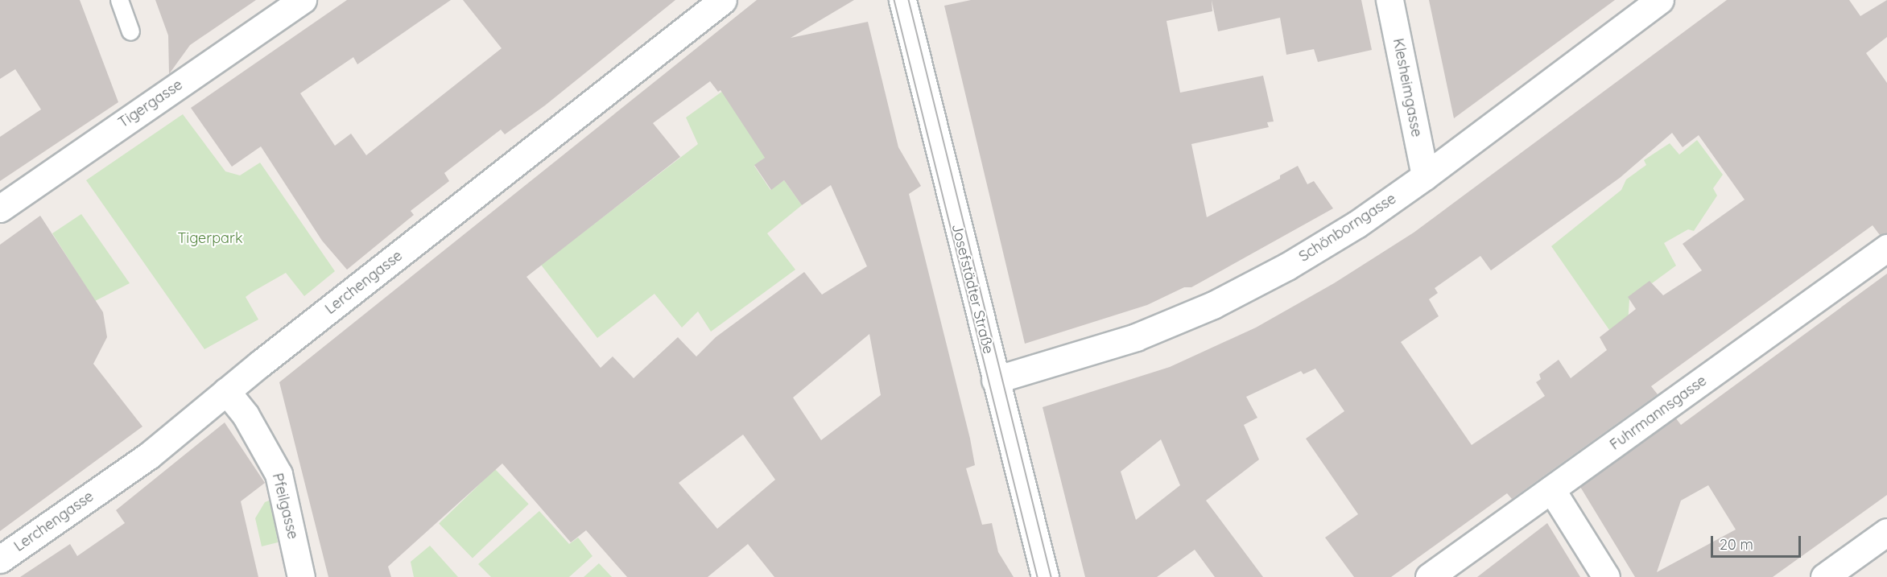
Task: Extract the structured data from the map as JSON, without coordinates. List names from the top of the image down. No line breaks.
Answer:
{"streets":{"street":["Klesheimgasse","Tigergasse","Schönborngasse","Lerchengasse","Josefstädter Straße","Fuhrmannsgasse","Pfeilgasse"]},"crossings":[["Klesheimgasse","Schönborngasse"],["Schönborngasse","Josefstädter Straße"],["Lerchengasse","Pfeilgasse"]],"parks":["Tigerpark"],"scale_bar":"20 m"}
